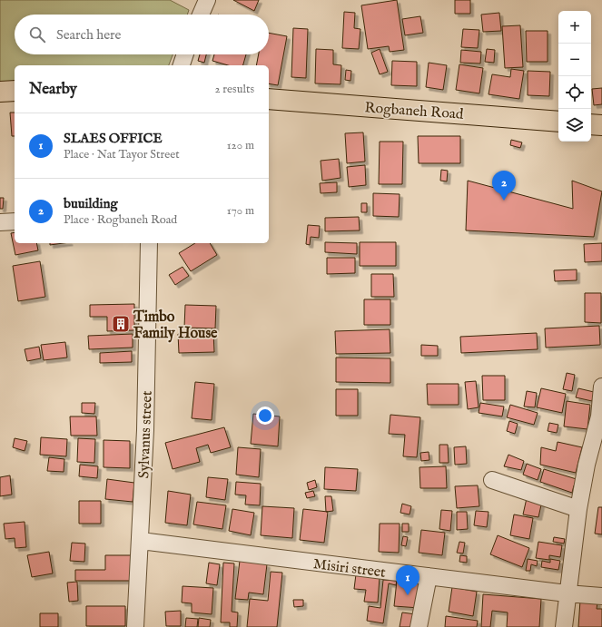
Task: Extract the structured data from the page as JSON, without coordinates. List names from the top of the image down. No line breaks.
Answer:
{"streets":{"main road":["Rogbaneh Road"],"street":["Sylvanus street","Misiri street"]},"crossings":[["Sylvanus street","Misiri street"]],"places":{"building":["Timbo Family House"]},"page":{"map_buttons":["+","−"],"search":"Search here","heading":["Nearby","2 results"],"list":[{"mark":"1","name":"SLAES OFFICE","note":"Place · Nat Tayor Street","value":"120 m"},{"mark":"2","name":"buuilding","note":"Place · Rogbaneh Road","value":"170 m"}],"pins":["2","1"]}}
